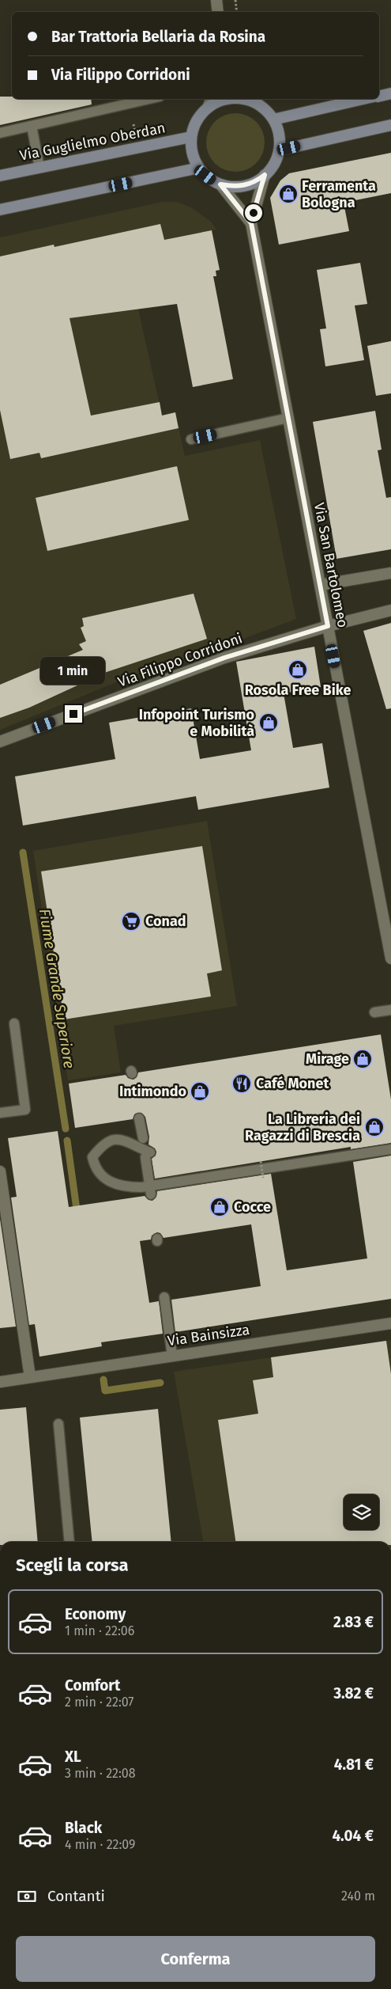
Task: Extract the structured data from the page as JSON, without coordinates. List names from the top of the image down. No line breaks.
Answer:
{"streets":{"main road":["Via Guglielmo Oberdan"],"street":["Via San Bartolomeo","Via Filippo Corridoni","Via Bainsizza"]},"crossings":[["Via San Bartolomeo","Via Filippo Corridoni"]],"water":["Fiume Grande Superiore"],"places":{"shop":["Ferramenta Bologna","Rosola Free Bike","Infopoint Turismo e Mobilità","Mirage","Intimondo","La Libreria dei Ragazzi di Brescia","Cocce"],"supermarket":["Conad"],"restaurant":["Café Monet"]},"page":{"banner":["Bar Trattoria Bellaria da Rosina","Via Filippo Corridoni"],"bubble":"1 min","heading":"Scegli la corsa","list":[{"name":"Economy","note":"1 min · 22:06","value":"2.83 €"},{"name":"Comfort","note":"2 min · 22:07","value":"3.82 €"},{"name":"XL","note":"3 min · 22:08","value":"4.81 €"},{"name":"Black","note":"4 min · 22:09","value":"4.04 €"}],"pay":["Contanti","240 m"],"buttons":"Conferma"}}
